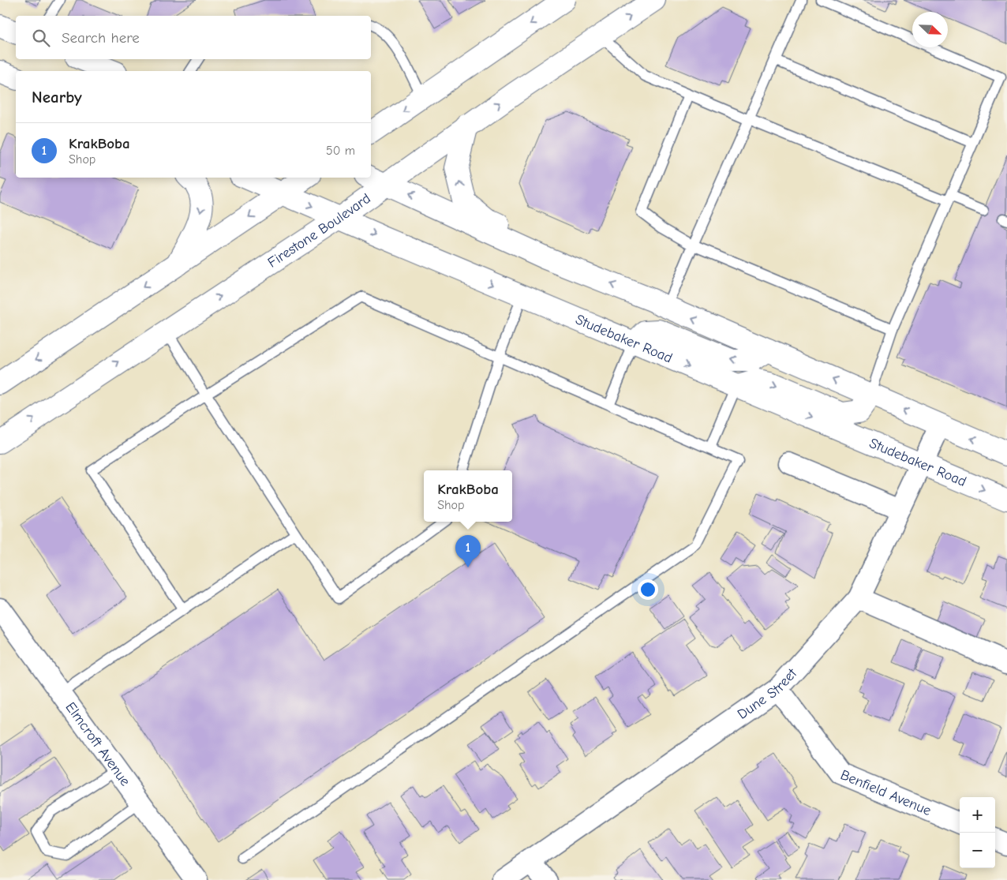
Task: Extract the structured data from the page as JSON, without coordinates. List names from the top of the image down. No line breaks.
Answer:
{"streets":{"main road":["Firestone Boulevard","Studebaker Road"],"street":["Dune Street","Elmcroft Avenue","Benfield Avenue"]},"crossings":[["Firestone Boulevard","Studebaker Road"],["Studebaker Road","Dune Street"],["Dune Street","Benfield Avenue"]],"north":"bottom right","page":{"search":"Search here","heading":"Nearby","list":[{"mark":"1","name":"KrakBoba","note":"Shop","value":"50 m"}],"popup":["KrakBoba","Shop"],"pins":"1","map_buttons":["+","−"]}}
